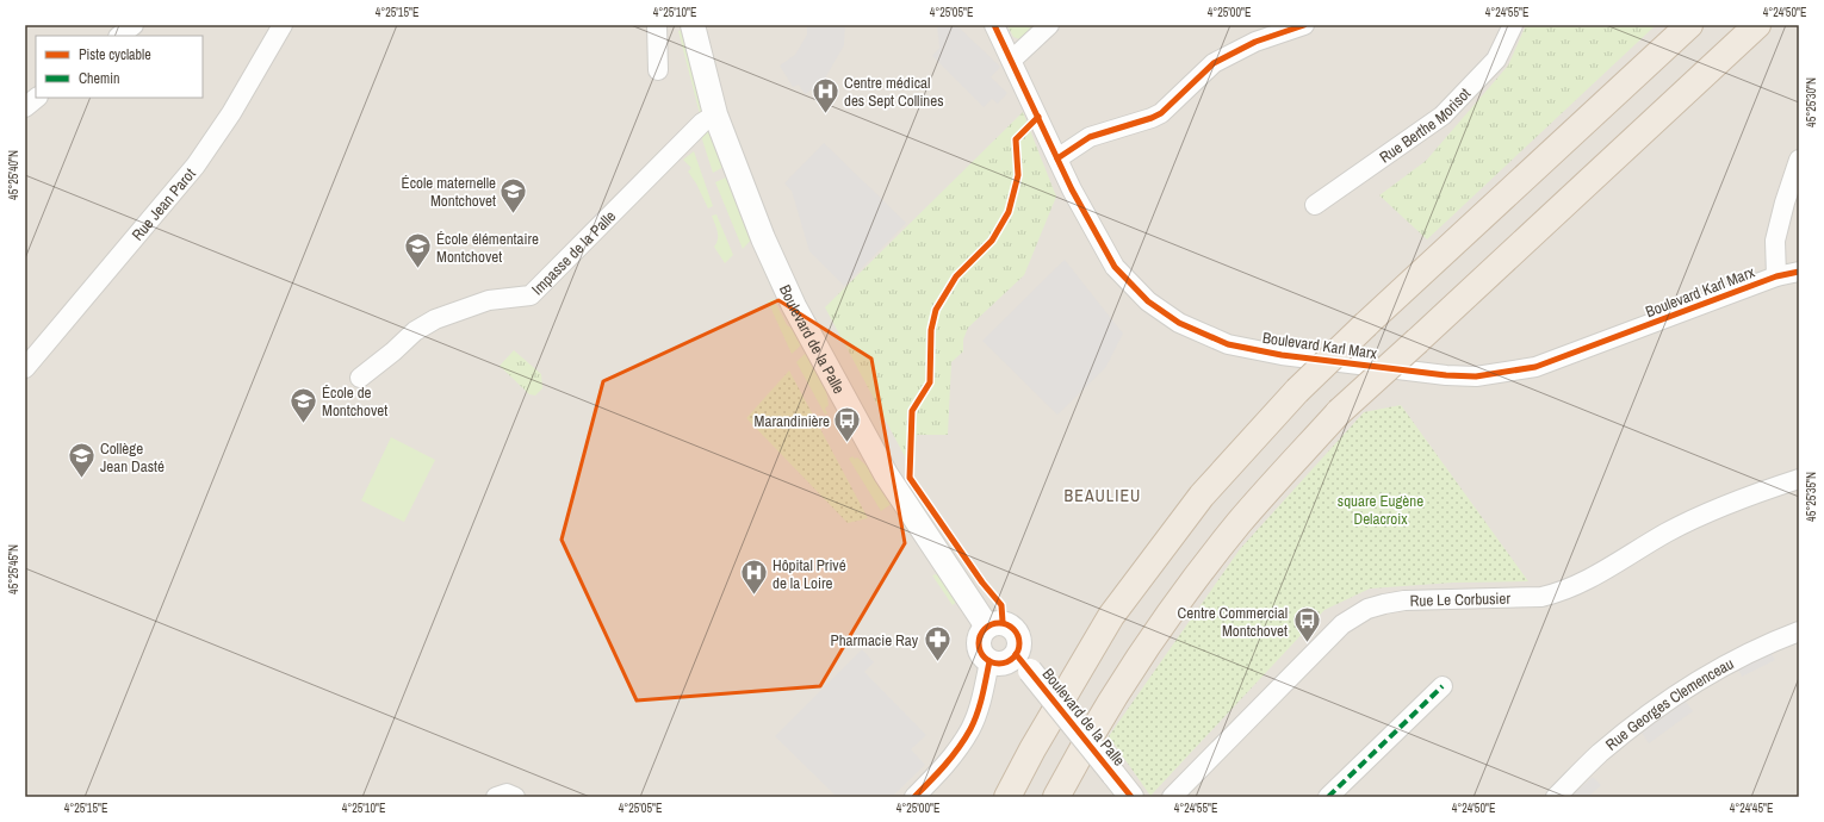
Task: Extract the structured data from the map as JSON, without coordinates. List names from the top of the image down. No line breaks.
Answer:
{"streets":{"street":["Rue Berthe Morisot","Rue Jean Parot","Impasse de la Palle","Boulevard Karl Marx","Boulevard de la Palle","Rue Le Corbusier","Rue Georges Clemenceau"]},"crossings":[["Impasse de la Palle","Boulevard de la Palle"]],"districts":["BEAULIEU"],"parks":["square Eugène Delacroix"],"places":{"hospital":["Centre médical des Sept Collines","Hôpital Privé de la Loire"],"school or university":["École maternelle Montchovet","École élémentaire Montchovet","École de Montchovet","Collège Jean Dasté"],"bus stop":["Marandinière","Centre Commercial Montchovet"],"pharmacy":["Pharmacie Ray"]},"legend":["Piste cyclable","Chemin"],"coordinates":["4°25'15\"E","4°25'10\"E","4°25'05\"E","4°25'00\"E","4°24'55\"E","4°24'50\"E","45°25'30\"N","45°25'40\"N","45°25'35\"N","45°25'45\"N","4°24'45\"E"]}
